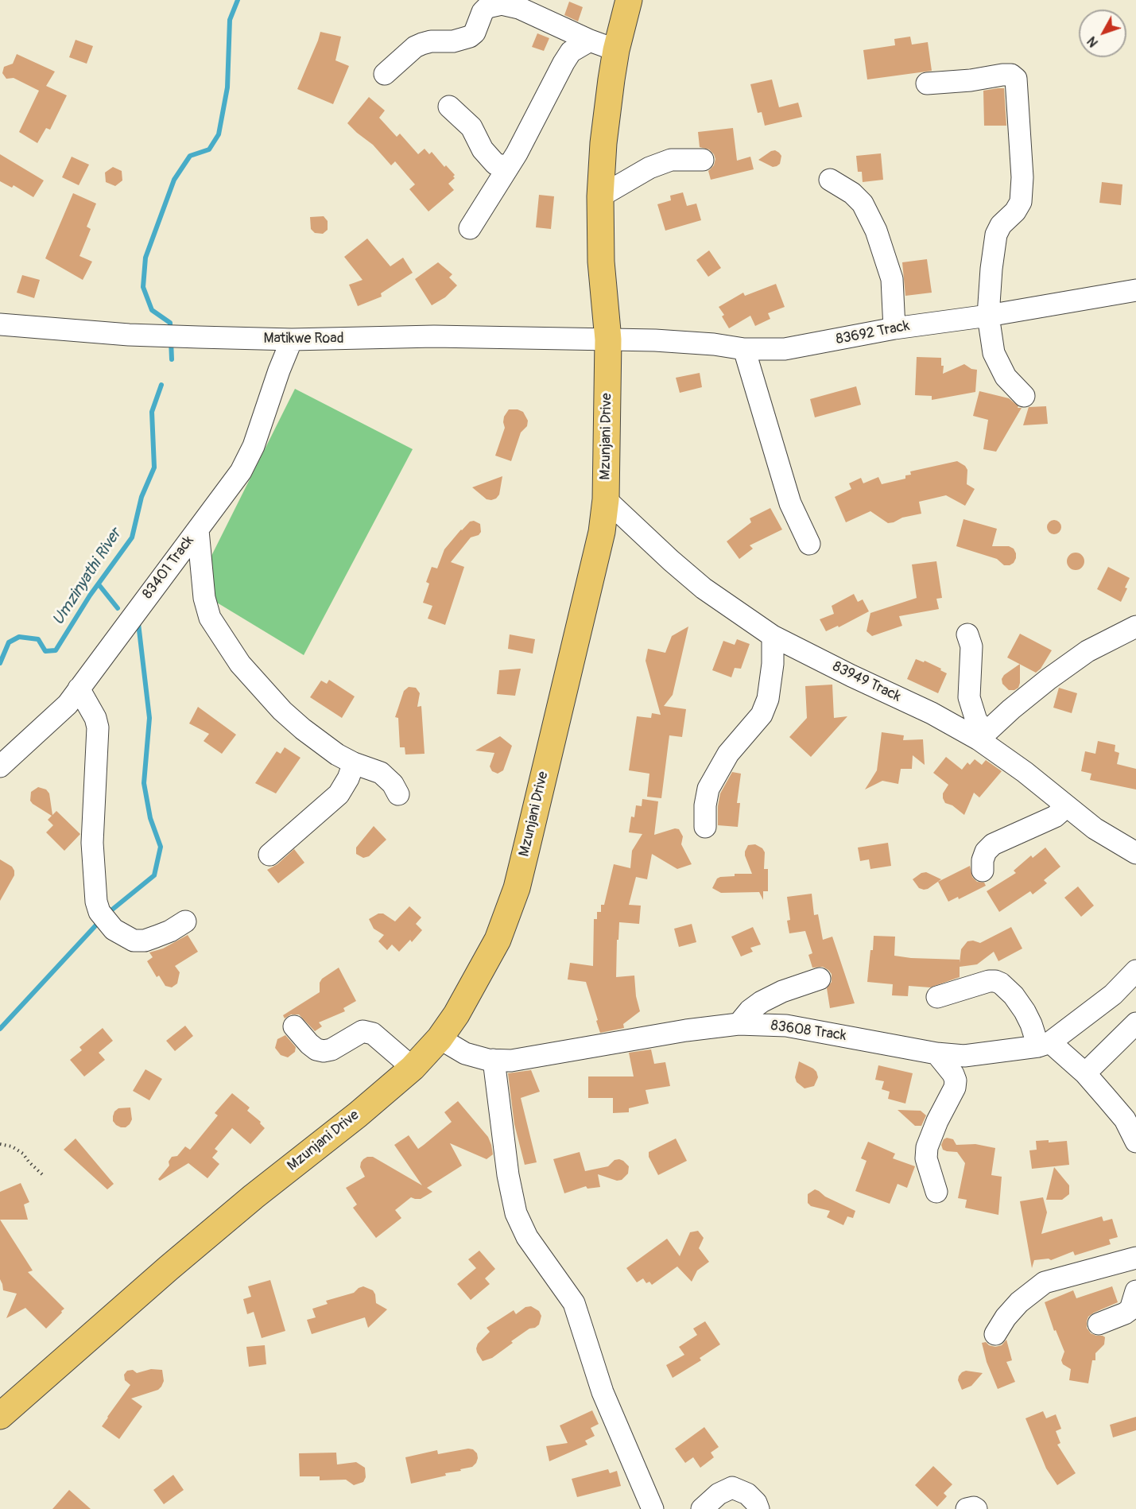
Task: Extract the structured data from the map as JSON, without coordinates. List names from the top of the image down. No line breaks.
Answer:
{"streets":{"main road":["Mzunjani Drive"],"street":["83692 Track","Matikwe Road","83401 Track","83949 Track","83608 Track"]},"crossings":[["83692 Track","Matikwe Road"],["83692 Track","Mzunjani Drive"],["Matikwe Road","Mzunjani Drive"],["Matikwe Road","83401 Track"],["Mzunjani Drive","83949 Track"],["Mzunjani Drive","83608 Track"]],"water":["Umzinyathi River"],"north":"bottom left"}
